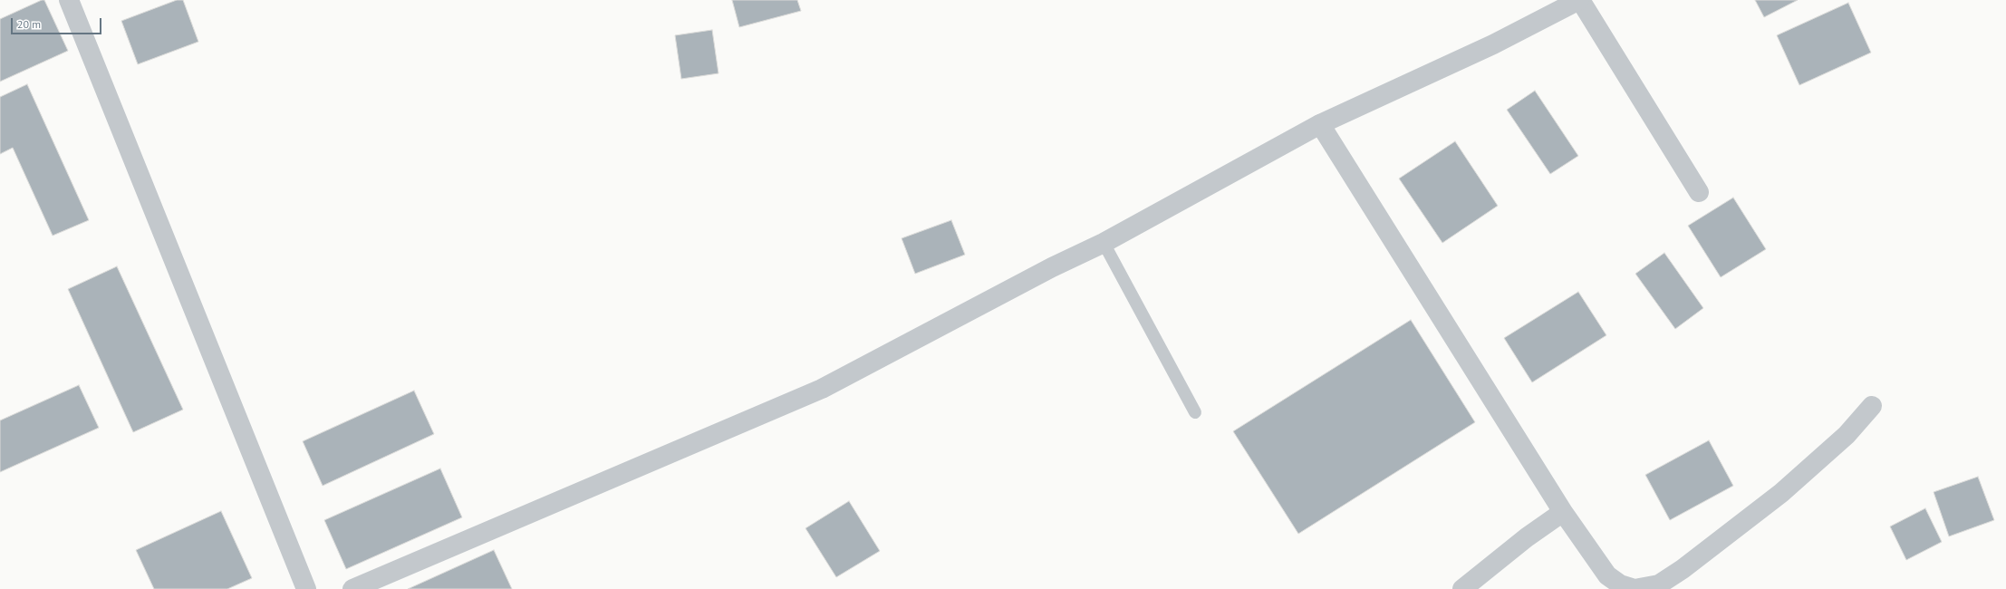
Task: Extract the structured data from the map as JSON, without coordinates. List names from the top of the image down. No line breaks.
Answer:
{"scale_bar":"20 m"}
